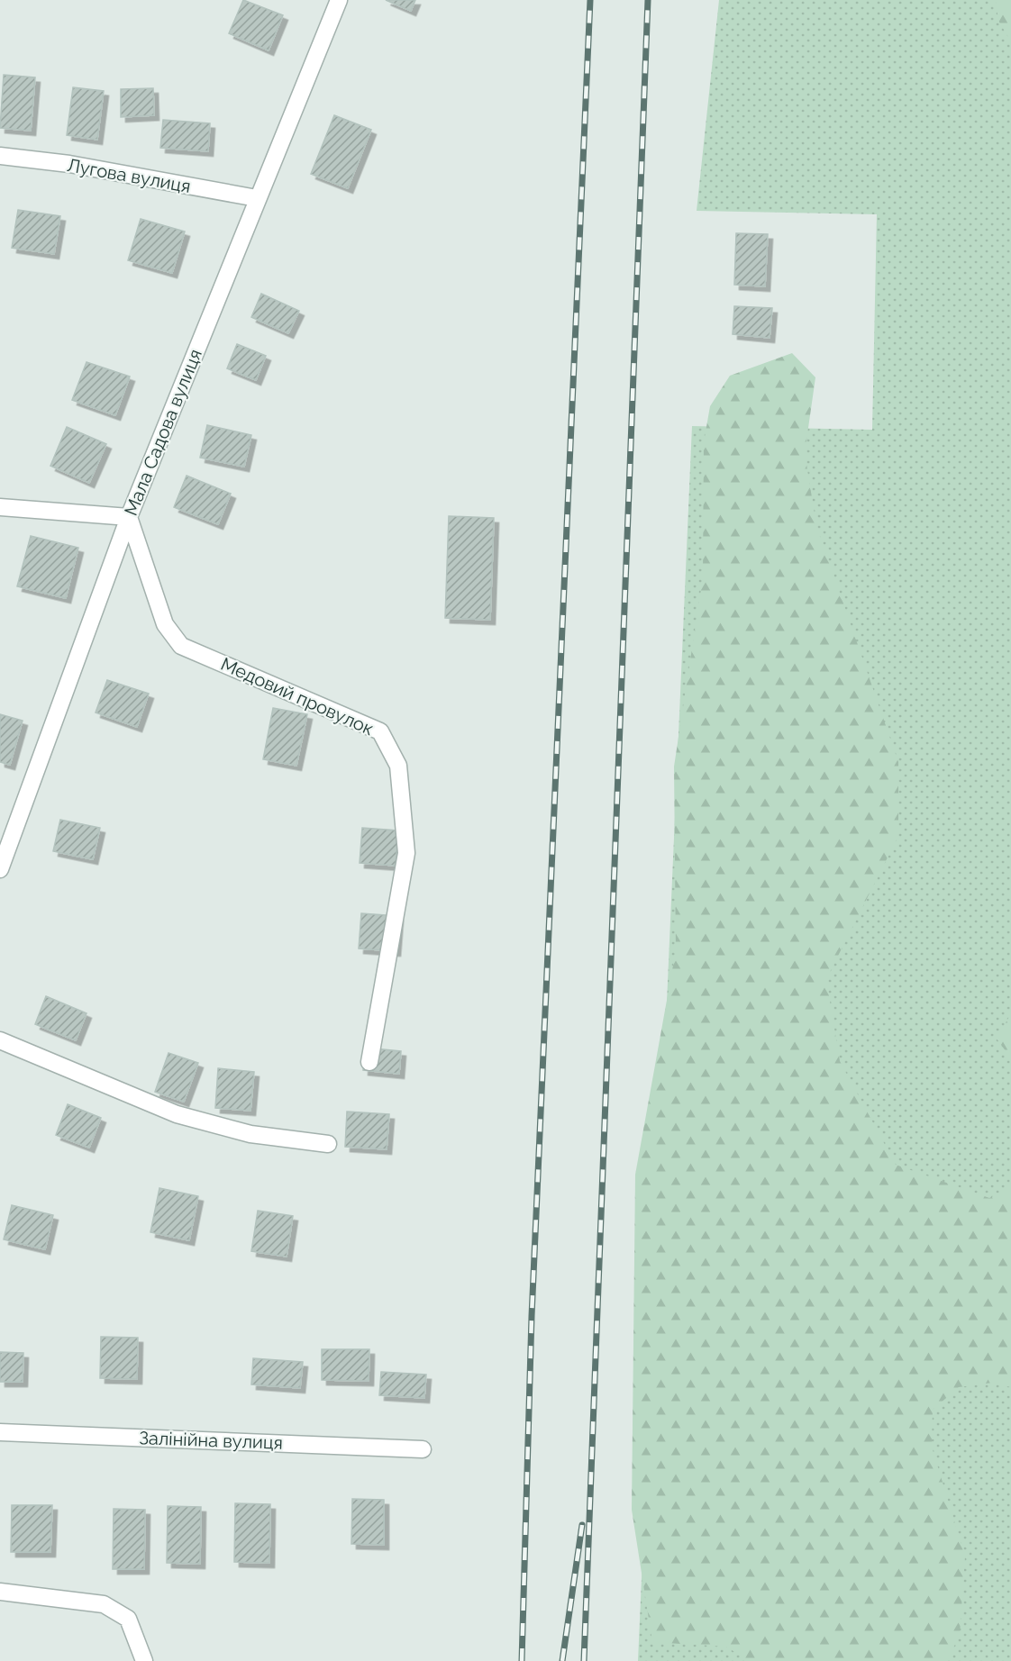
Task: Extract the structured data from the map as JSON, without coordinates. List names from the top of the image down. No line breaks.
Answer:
{"streets":{"street":["Лугова вулиця","Мала Садова вулиця","Медовий провулок","Залінійна вулиця"]},"crossings":[["Лугова вулиця","Мала Садова вулиця"],["Мала Садова вулиця","Медовий провулок"]]}
